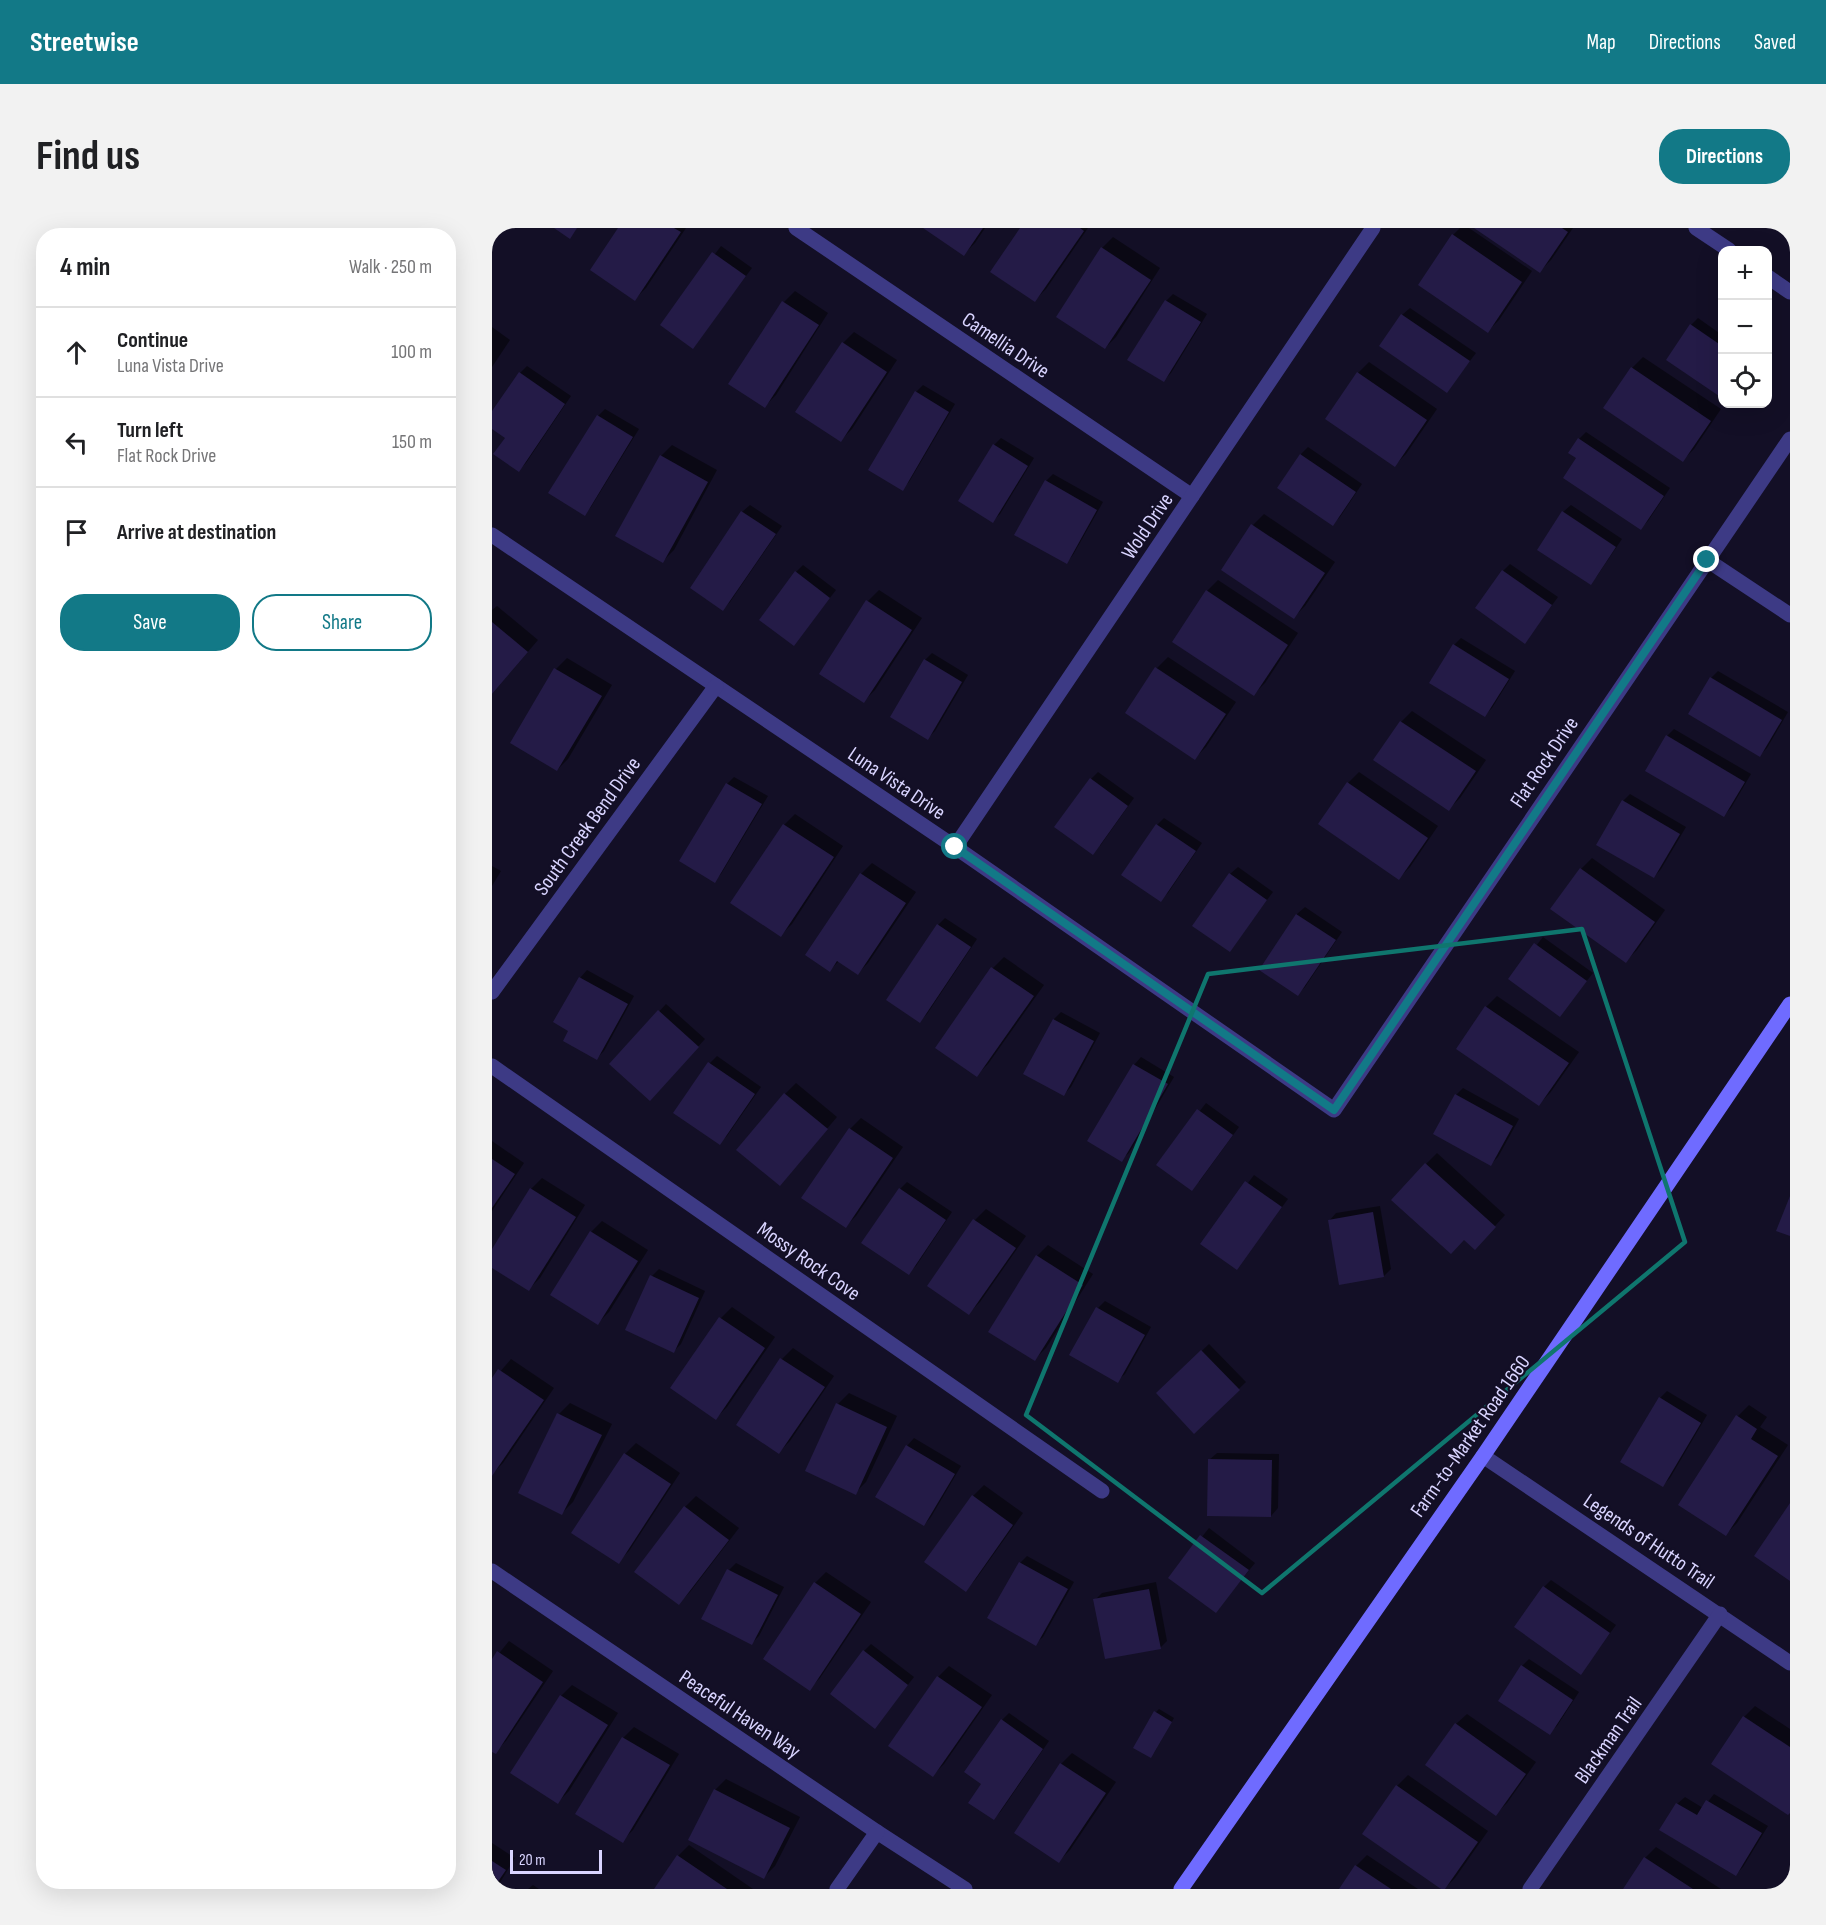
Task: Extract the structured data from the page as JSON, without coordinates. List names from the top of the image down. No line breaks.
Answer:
{"streets":{"main road":["Farm-to-Market Road 1660"],"street":["Camellia Drive","Wold Drive","Flat Rock Drive","Luna Vista Drive","South Creek Bend Drive","Mossy Rock Cove","Legends of Hutto Trail","Peaceful Haven Way","Blackman Trail"]},"crossings":[["Camellia Drive","Wold Drive"],["Wold Drive","Luna Vista Drive"],["Flat Rock Drive","Luna Vista Drive"],["Luna Vista Drive","South Creek Bend Drive"],["Farm-to-Market Road 1660","Legends of Hutto Trail"],["Legends of Hutto Trail","Blackman Trail"]],"scale_bar":"20 m","page":{"header":"Streetwise","nav":["Map","Directions","Saved"],"buttons":["Directions",["Save","Share"]],"title":"Find us","heading":["4 min","Walk · 250 m"],"map_buttons":["+","−"],"list":[["Continue","Luna Vista Drive","100 m"],["Turn left","Flat Rock Drive","150 m"],"Arrive at destination"],"scale":"20 m"}}
